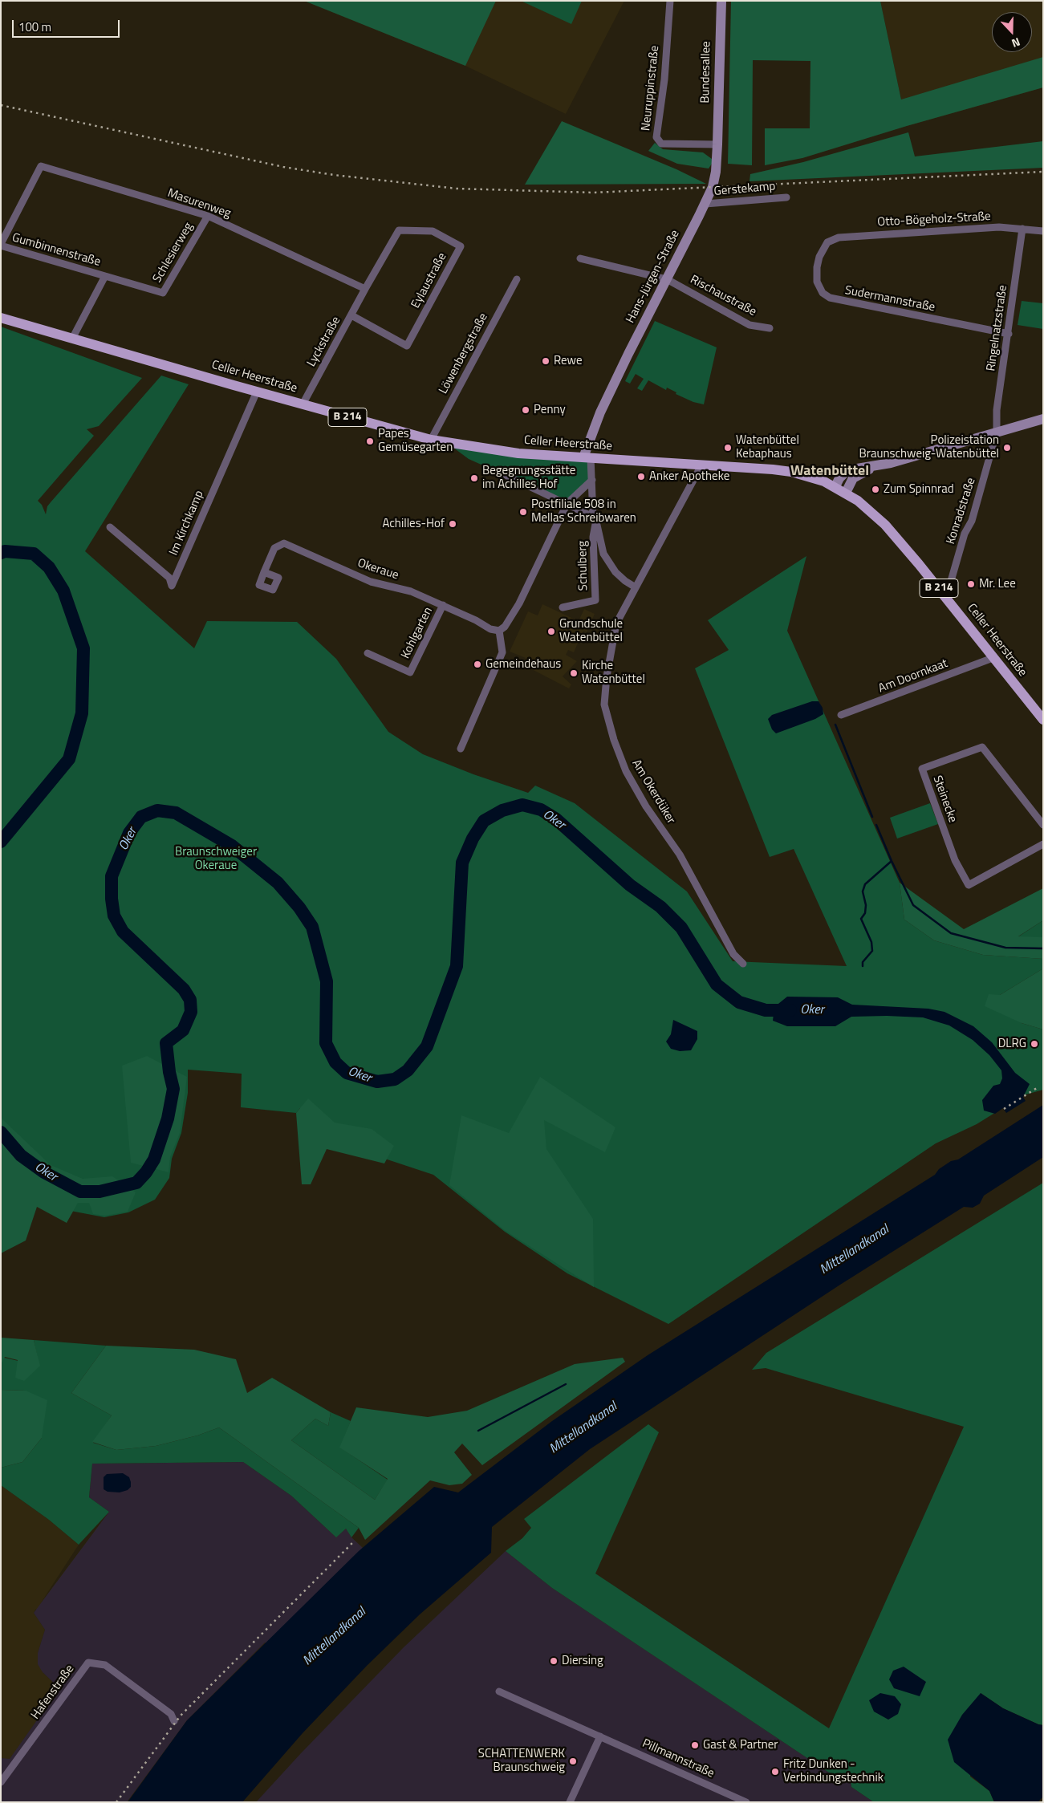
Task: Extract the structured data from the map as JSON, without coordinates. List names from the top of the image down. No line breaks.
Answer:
{"streets":{"main road":["Bundesallee","Hans-Jürgen-Straße","Celler Heerstraße","B 214"],"street":["Neuruppinstraße","Gerstekamp","Masurenweg","Otto-Bögeholz-Straße","Gumbinnenstraße","Schlesierweg","Eylaustraße","Rischaustraße","Sudermannstraße","Ringelnatzstraße","Lyckstraße","Löwenbergstraße","Konradstraße","Im Kirchkamp","Schulberg","Okeraue","Kohlgarten","Am Doornkaat","Am Okerdüker","Steinecke","Hafenstraße","Pillmannstraße"]},"crossings":[["Bundesallee","Neuruppinstraße"],["Bundesallee","Hans-Jürgen-Straße"],["Neuruppinstraße","Hans-Jürgen-Straße"],["Gerstekamp","Hans-Jürgen-Straße"],["Masurenweg","Gumbinnenstraße"],["Masurenweg","Schlesierweg"],["Masurenweg","Eylaustraße"],["Masurenweg","Lyckstraße"],["Otto-Bögeholz-Straße","Sudermannstraße"],["Otto-Bögeholz-Straße","Ringelnatzstraße"],["Gumbinnenstraße","Schlesierweg"],["Hans-Jürgen-Straße","Rischaustraße"],["Hans-Jürgen-Straße","Celler Heerstraße"],["Eylaustraße","Lyckstraße"],["Sudermannstraße","Ringelnatzstraße"],["Ringelnatzstraße","Konradstraße"],["Lyckstraße","Celler Heerstraße"],["Löwenbergstraße","Celler Heerstraße"],["Celler Heerstraße","Konradstraße"],["Celler Heerstraße","Im Kirchkamp"],["Celler Heerstraße","Am Doornkaat"],["Celler Heerstraße","Am Okerdüker"],["Schulberg","Am Okerdüker"],["Okeraue","Kohlgarten"]],"districts":["Watenbüttel"],"water":["Oker","Mittellandkanal"],"parks":["Braunschweiger Okeraue"],"places":["Rewe","Penny","Papes Gemüsegarten","Watenbüttel Kebaphaus","Polizeistation Braunschweig-Watenbüttel","Anker Apotheke","Begegnungsstätte im Achilles Hof","Zum Spinnrad","Postfiliale 508 in Mellas Schreibwaren","Achilles-Hof","Mr. Lee","Grundschule Watenbüttel","Gemeindehaus","Kirche Watenbüttel","DLRG","Diersing","Gast & Partner","SCHATTENWERK Braunschweig","Fritz Dunken - Verbindungstechnik"],"scale_bar":"100 m","north":"bottom"}
